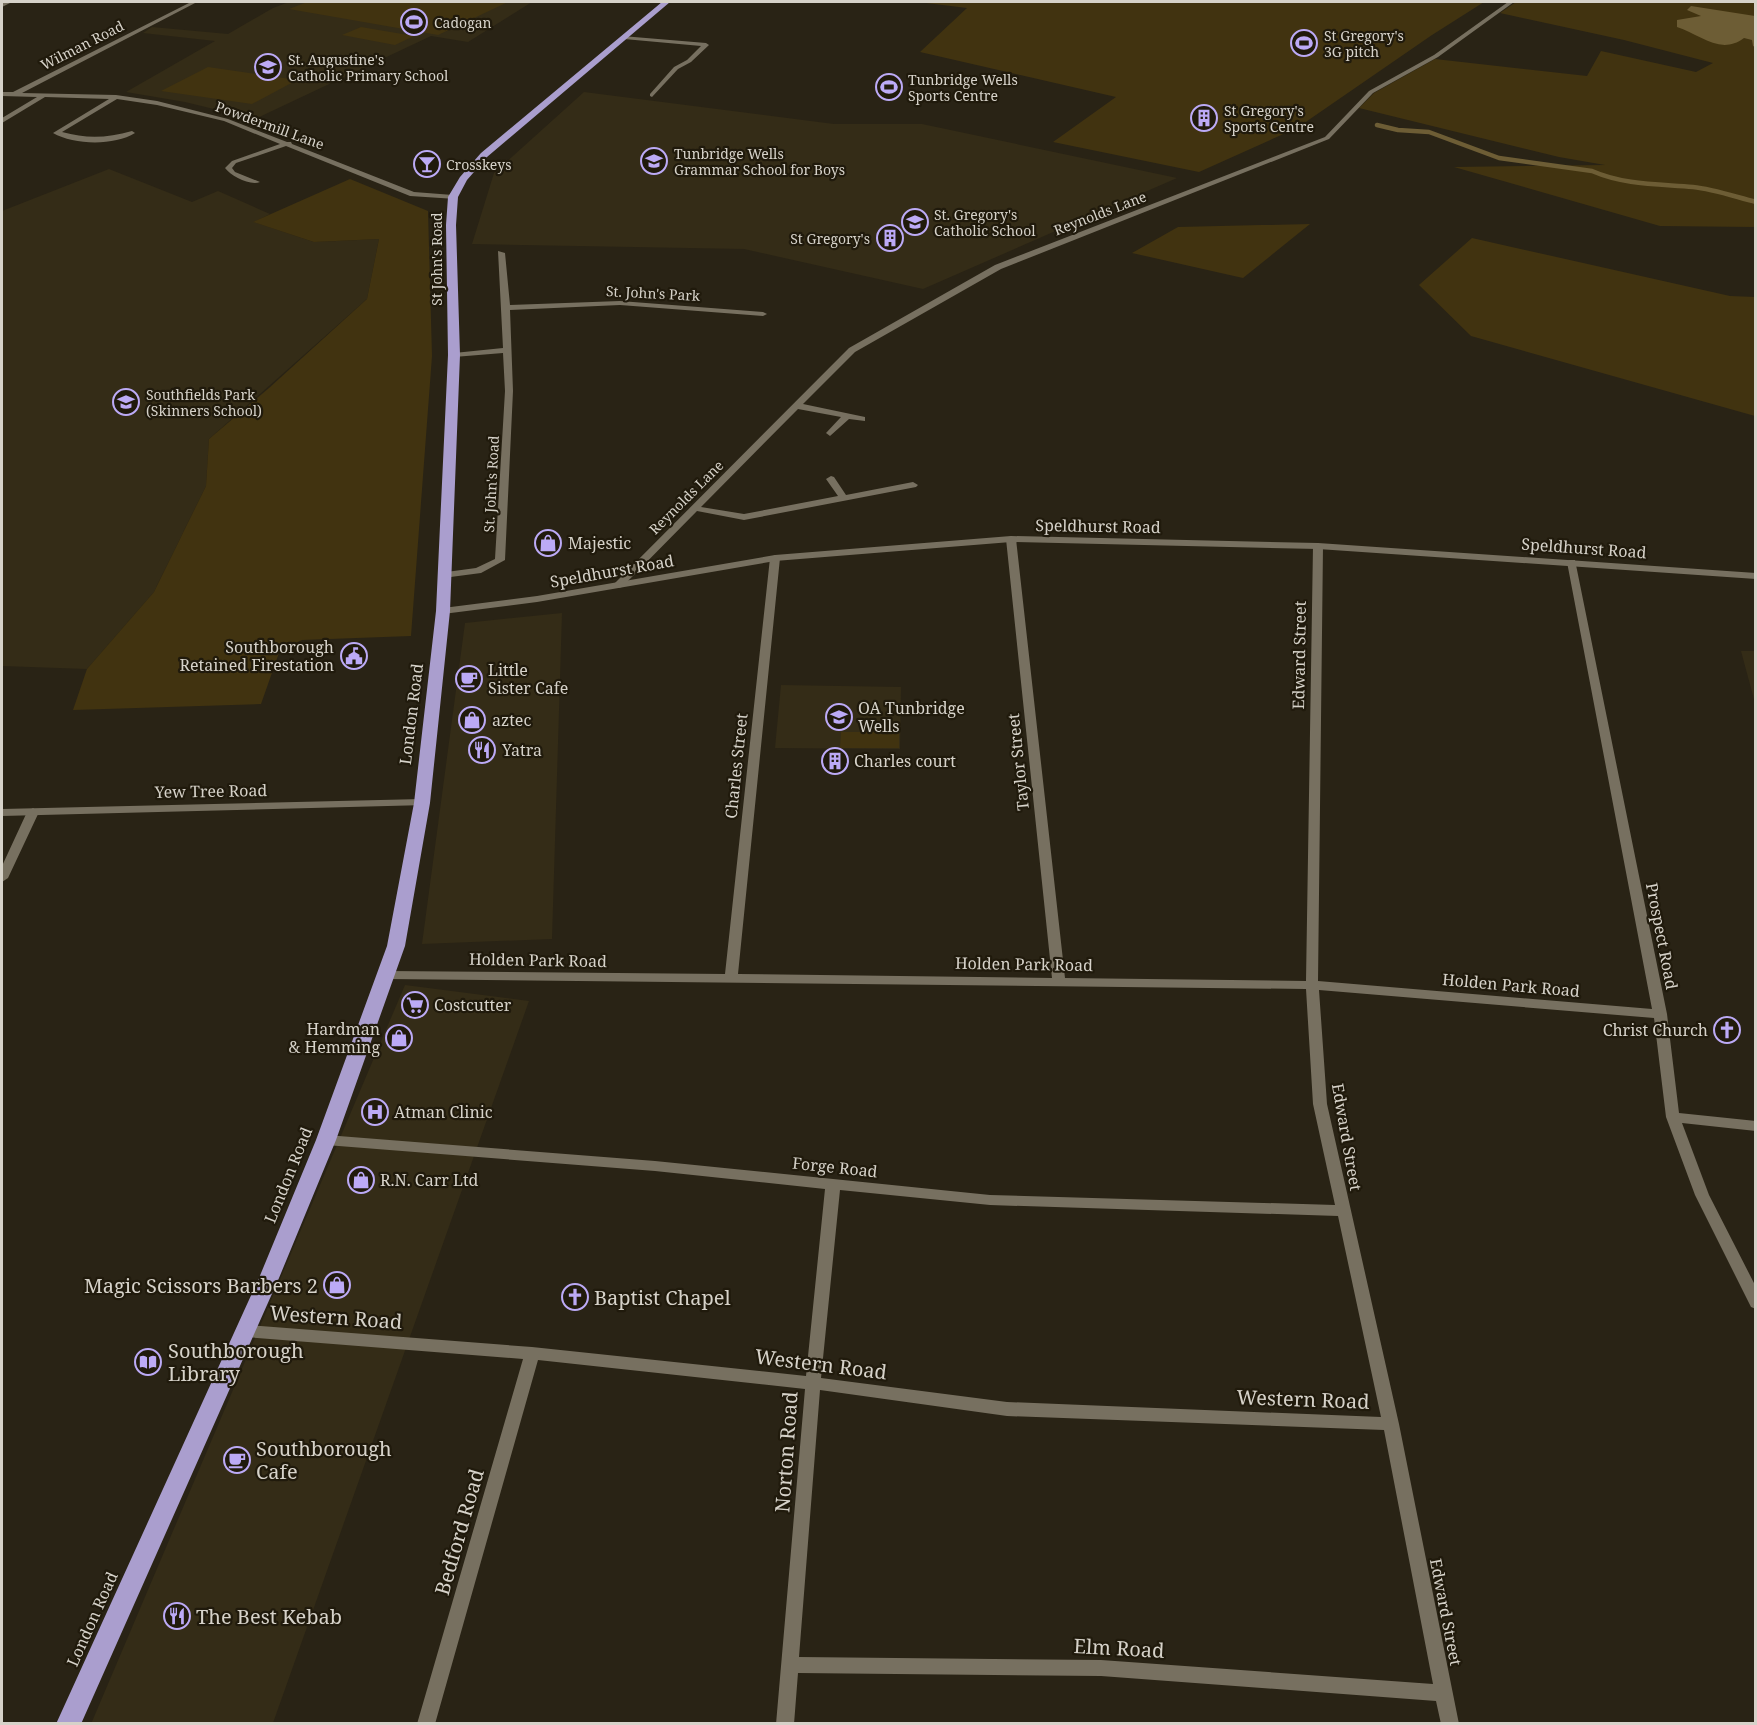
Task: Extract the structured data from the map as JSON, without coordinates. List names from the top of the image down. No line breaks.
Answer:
{"streets":{"highway":["St John's Road","London Road"],"street":["Wilman Road","Powdermill Lane","Reynolds Lane","St. John's Park","St. John's Road","Speldhurst Road","Edward Street","Taylor Street","Charles Street","Yew Tree Road","Prospect Road","Holden Park Road","Forge Road","Western Road","Norton Road","Bedford Road","Elm Road"]},"crossings":[["Wilman Road","Powdermill Lane"],["Powdermill Lane","St John's Road"],["Reynolds Lane","Speldhurst Road"],["St John's Road","St. John's Road"],["St John's Road","Speldhurst Road"],["St John's Road","London Road"],["St. John's Park","St. John's Road"],["Speldhurst Road","Edward Street"],["Speldhurst Road","London Road"],["Speldhurst Road","Taylor Street"],["Speldhurst Road","Charles Street"],["Speldhurst Road","Prospect Road"],["Edward Street","Holden Park Road"],["Edward Street","Forge Road"],["Edward Street","Western Road"],["Edward Street","Elm Road"],["London Road","Yew Tree Road"],["London Road","Holden Park Road"],["London Road","Forge Road"],["London Road","Western Road"],["Taylor Street","Holden Park Road"],["Charles Street","Holden Park Road"],["Prospect Road","Holden Park Road"],["Forge Road","Norton Road"],["Western Road","Norton Road"],["Western Road","Bedford Road"],["Norton Road","Elm Road"]],"places":{"sports":["Cadogan","St Gregory's 3G pitch","Tunbridge Wells Sports Centre"],"school or university":["St. Augustine's Catholic Primary School","Tunbridge Wells Grammar School for Boys","St. Gregory's Catholic School","Southfields Park (Skinners School)","OA Tunbridge Wells"],"building":["St Gregory's Sports Centre","St Gregory's","Charles court"],"bar":["Crosskeys"],"shop":["Majestic","aztec","Hardman & Hemming","R.N. Carr Ltd","Magic Scissors Barbers 2"],"public building":["Southborough Retained Firestation"],"cafe":["Little Sister Cafe","Southborough Cafe"],"restaurant":["Yatra","The Best Kebab"],"supermarket":["Costcutter"],"church":["Christ Church","Baptist Chapel"],"hospital":["Atman Clinic"],"library":["Southborough Library"]}}
